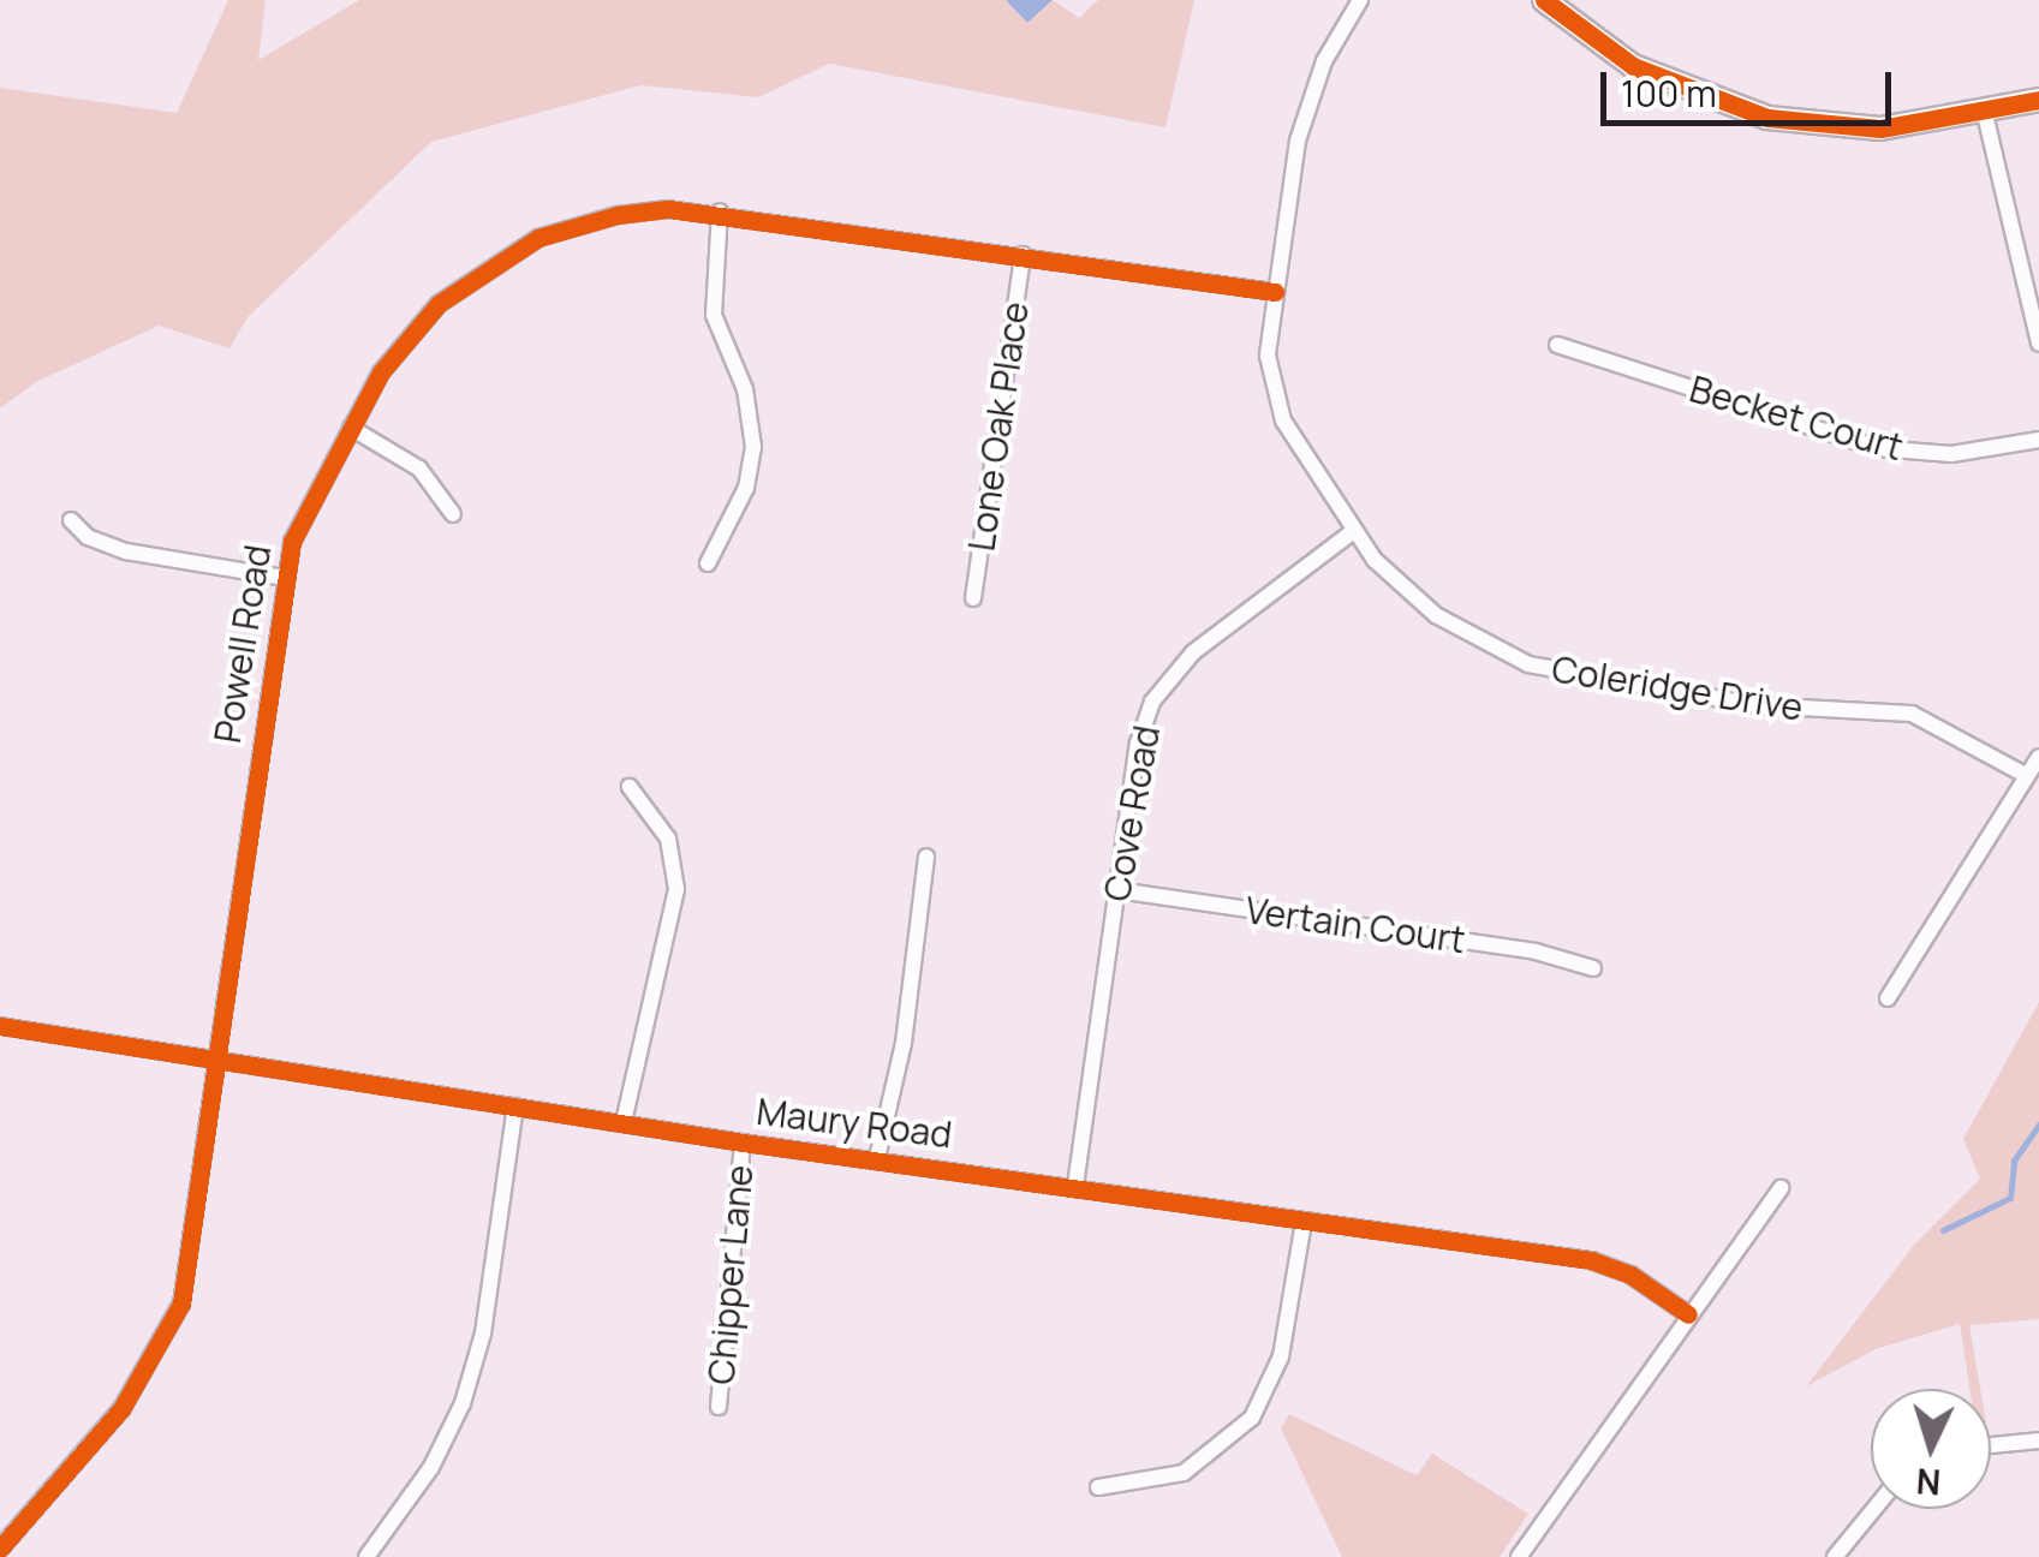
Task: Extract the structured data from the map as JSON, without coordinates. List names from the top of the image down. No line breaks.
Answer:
{"streets":{"street":["Becket Court","Lone Oak Place","Powell Road","Coleridge Drive","Cove Road","Vertain Court","Maury Road","Chipper Lane"]},"crossings":[["Lone Oak Place","Powell Road"],["Powell Road","Coleridge Drive"],["Powell Road","Maury Road"],["Coleridge Drive","Cove Road"],["Cove Road","Vertain Court"],["Cove Road","Maury Road"],["Maury Road","Chipper Lane"]],"scale_bar":"100 m","north":"bottom"}
